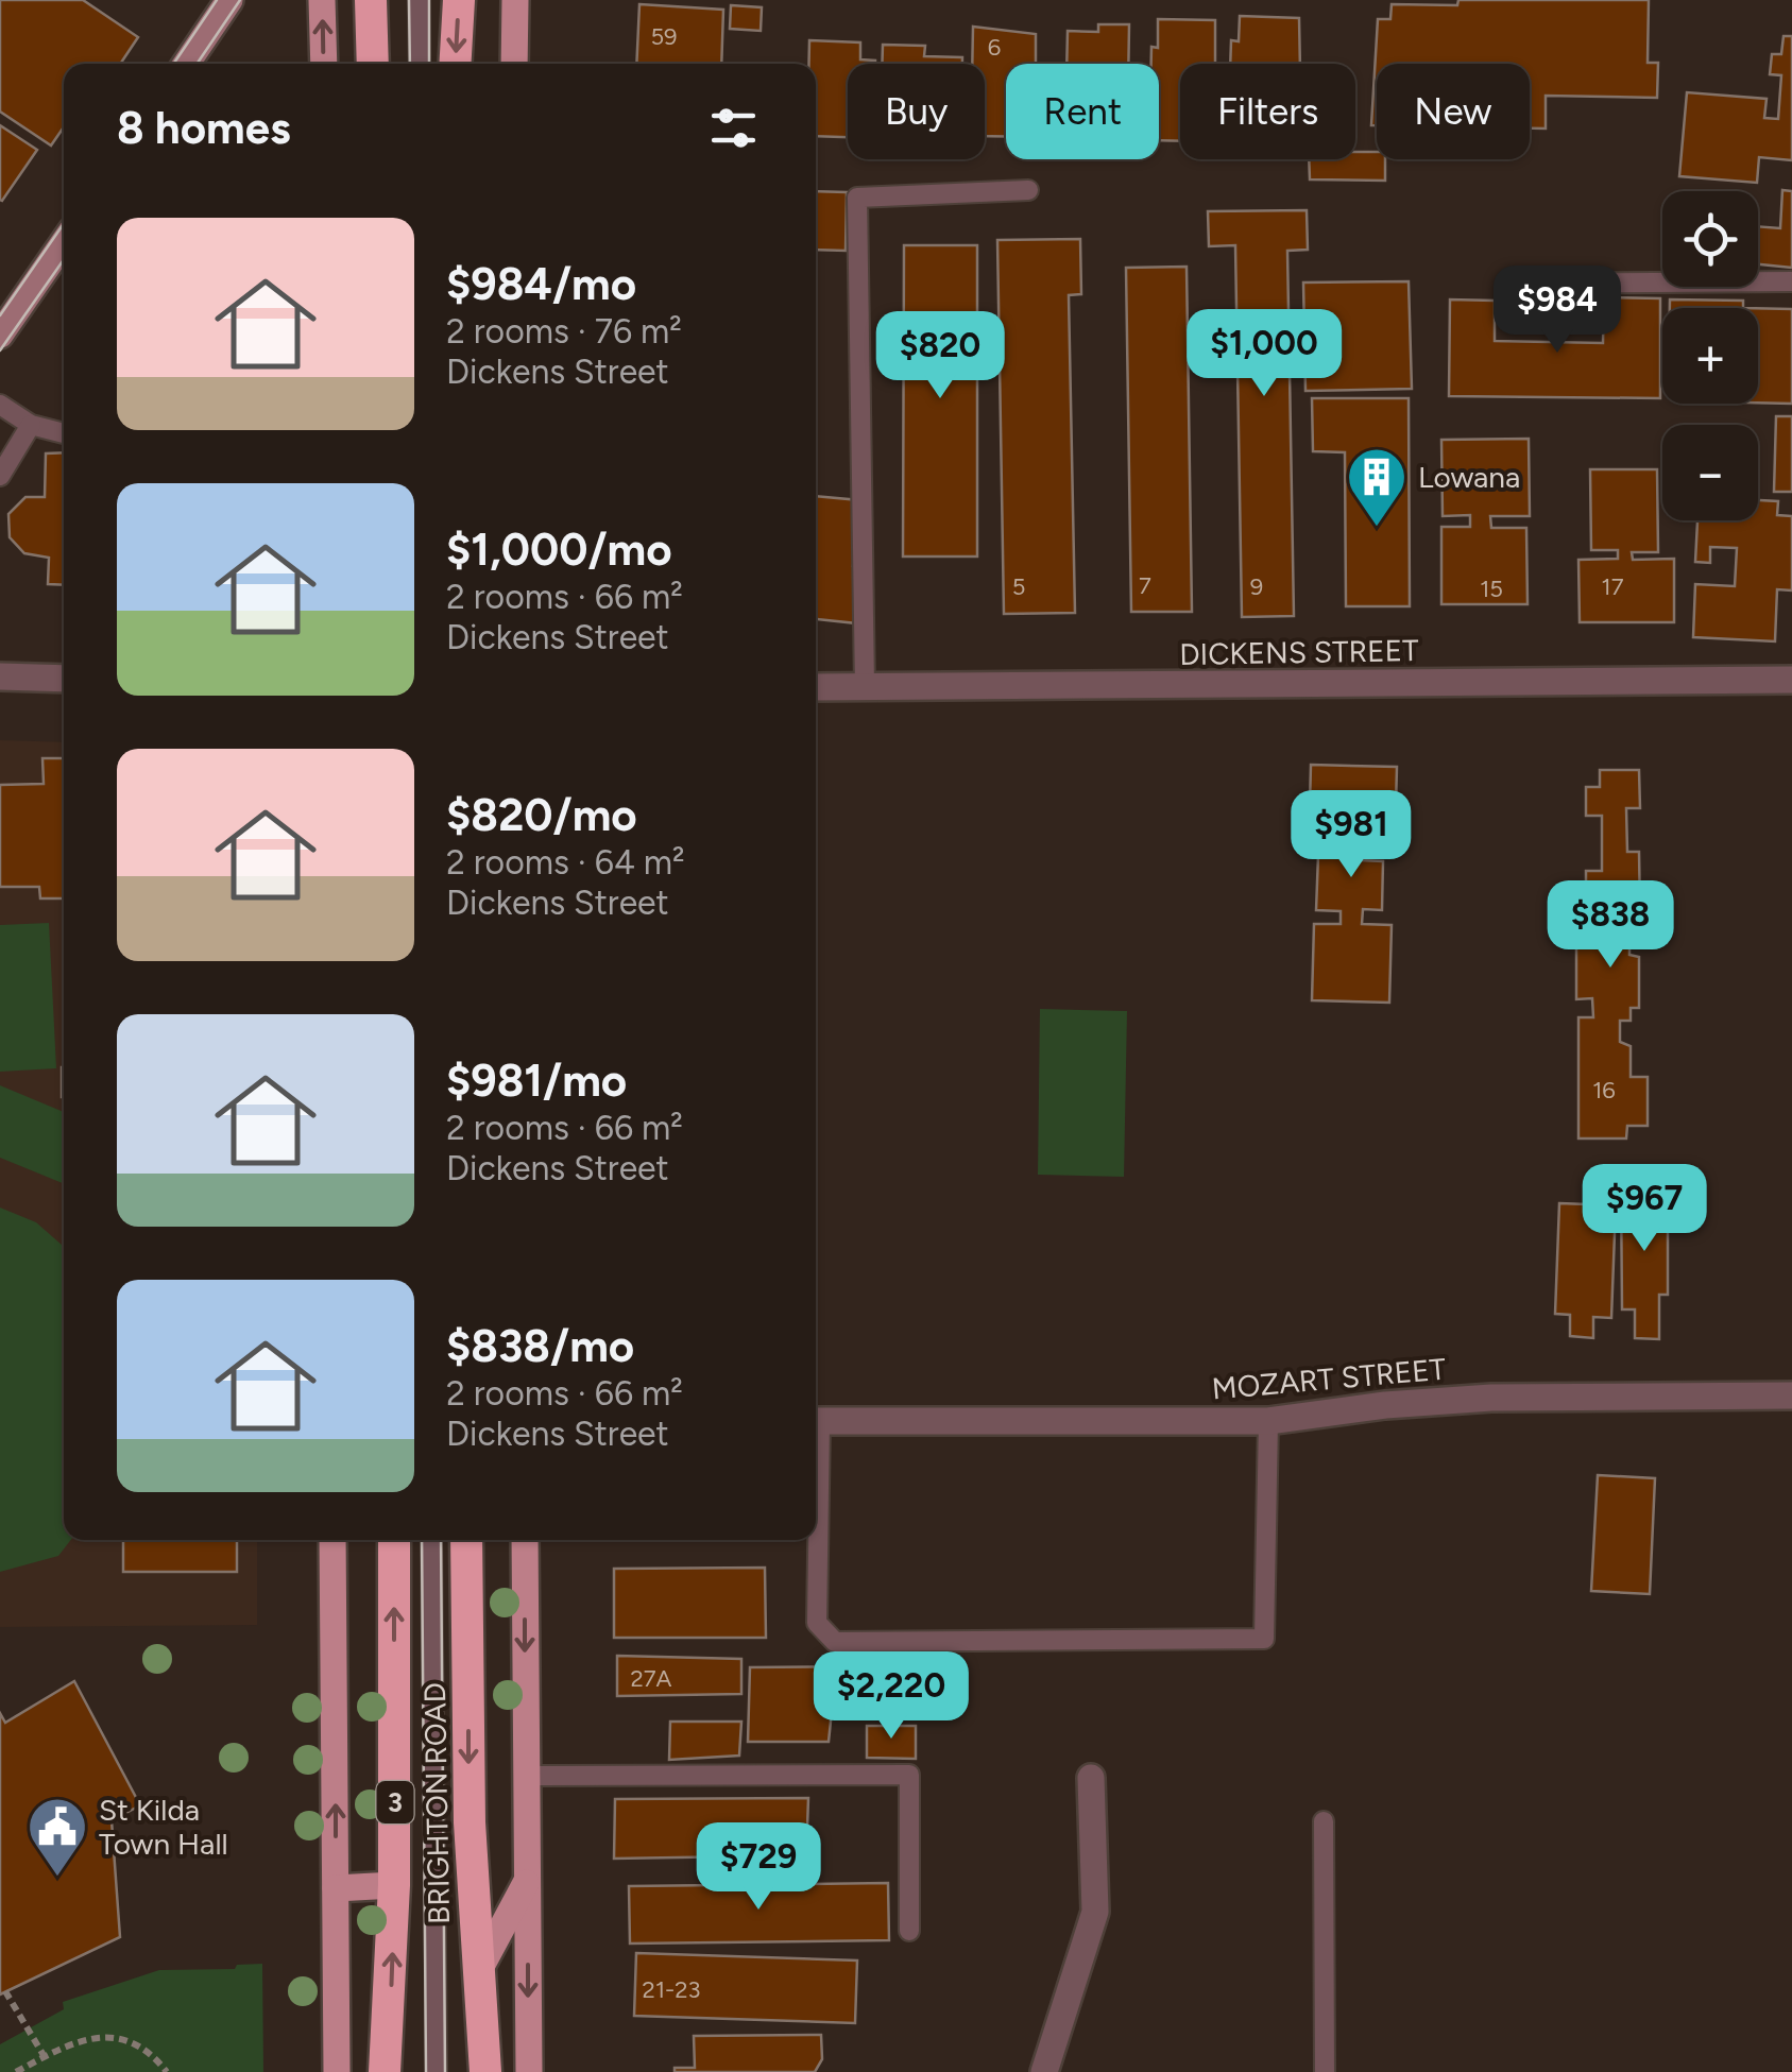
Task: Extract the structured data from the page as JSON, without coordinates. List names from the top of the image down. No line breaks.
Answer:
{"streets":{"highway":["3","BRIGHTON ROAD"],"street":["DICKENS STREET","MOZART STREET"]},"places":{"building":["Lowana"],"public building":["St Kilda Town Hall"]},"house_numbers":["59","6","7","5","9","17","15","16","27A","21-23"],"page":{"chip":["Buy","Rent","Filters","New"],"heading":"8 homes","map_buttons":["+","−"],"list":[{"name":"$984/mo","note":"2 rooms · 76 m² · Dickens Street"},{"name":"$1,000/mo","note":"2 rooms · 66 m² · Dickens Street"},{"name":"$820/mo","note":"2 rooms · 64 m² · Dickens Street"},{"name":"$981/mo","note":"2 rooms · 66 m² · Dickens Street"},{"name":"$838/mo","note":"2 rooms · 66 m² · Dickens Street"}],"price":["$984","$1,000","$820","$981","$838","$967","$2,220","$729"]}}
